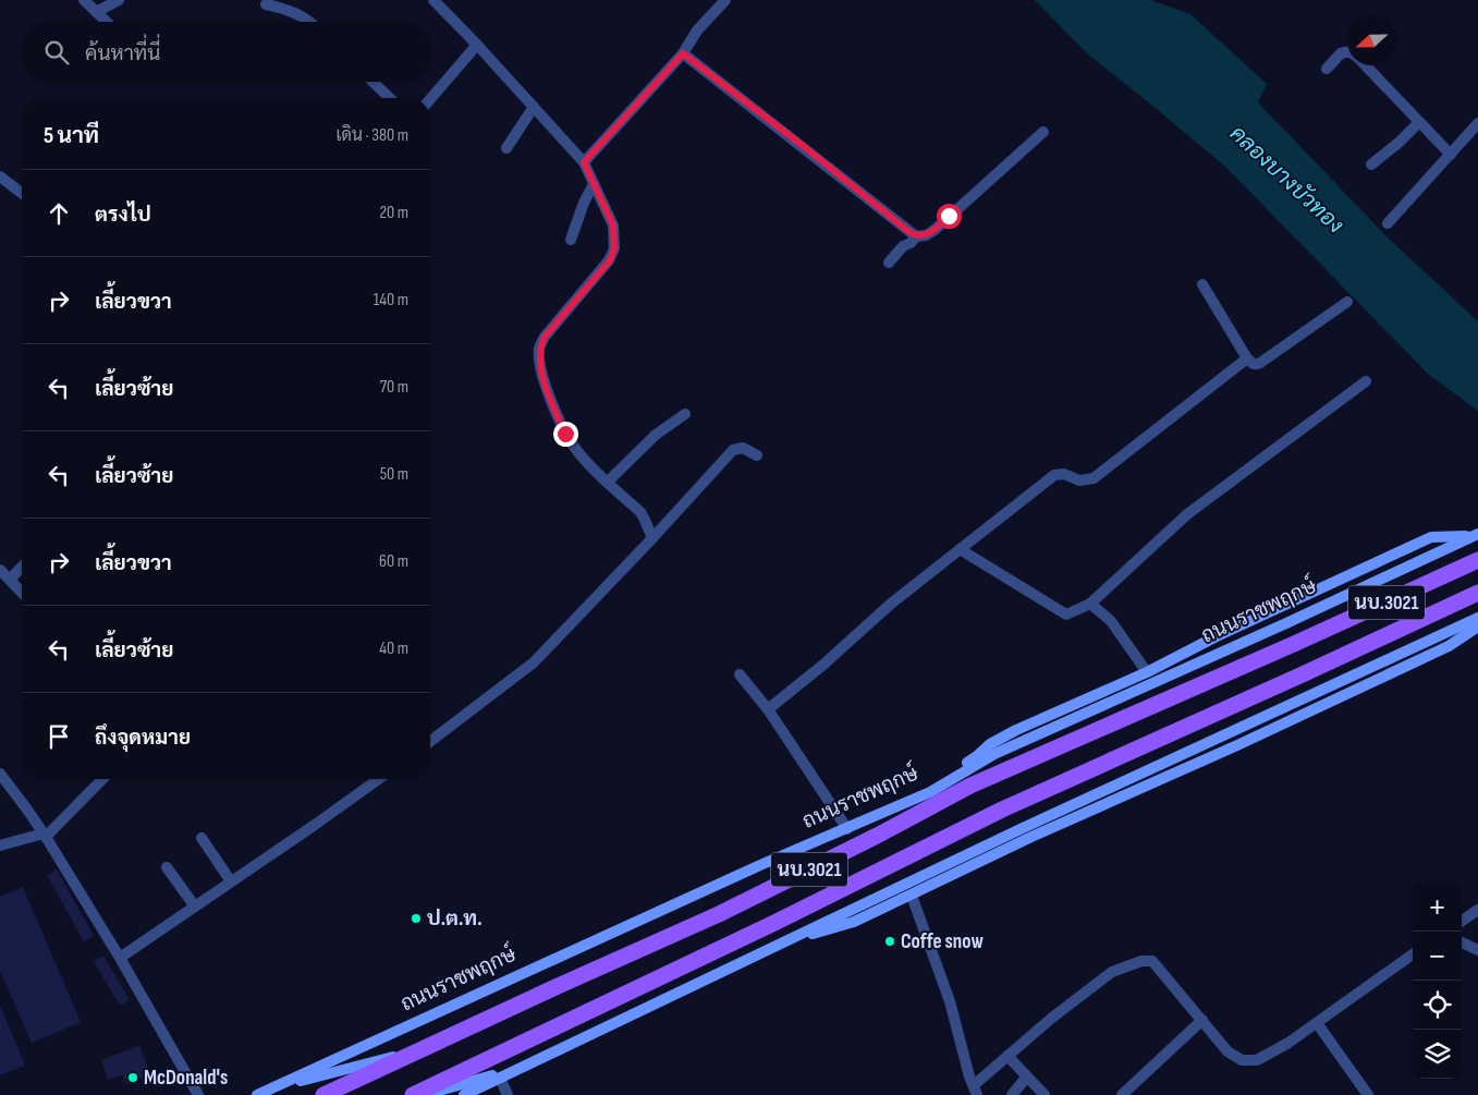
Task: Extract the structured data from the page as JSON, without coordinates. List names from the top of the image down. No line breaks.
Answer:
{"streets":{"main road":["นบ.3021","ถนนราชพฤกษ์"]},"water":["คลองบางบัวทอง"],"places":["ป.ต.ท.","Coffe snow","McDonald's"],"north":"left","page":{"search":"ค้นหาที่นี่","heading":["5 นาที","เดิน · 380 m"],"list":[["ตรงไป","20 m"],["เลี้ยวขวา","140 m"],["เลี้ยวซ้าย","70 m"],["เลี้ยวซ้าย","50 m"],["เลี้ยวขวา","60 m"],["เลี้ยวซ้าย","40 m"],"ถึงจุดหมาย"],"map_buttons":["+","−"]}}
